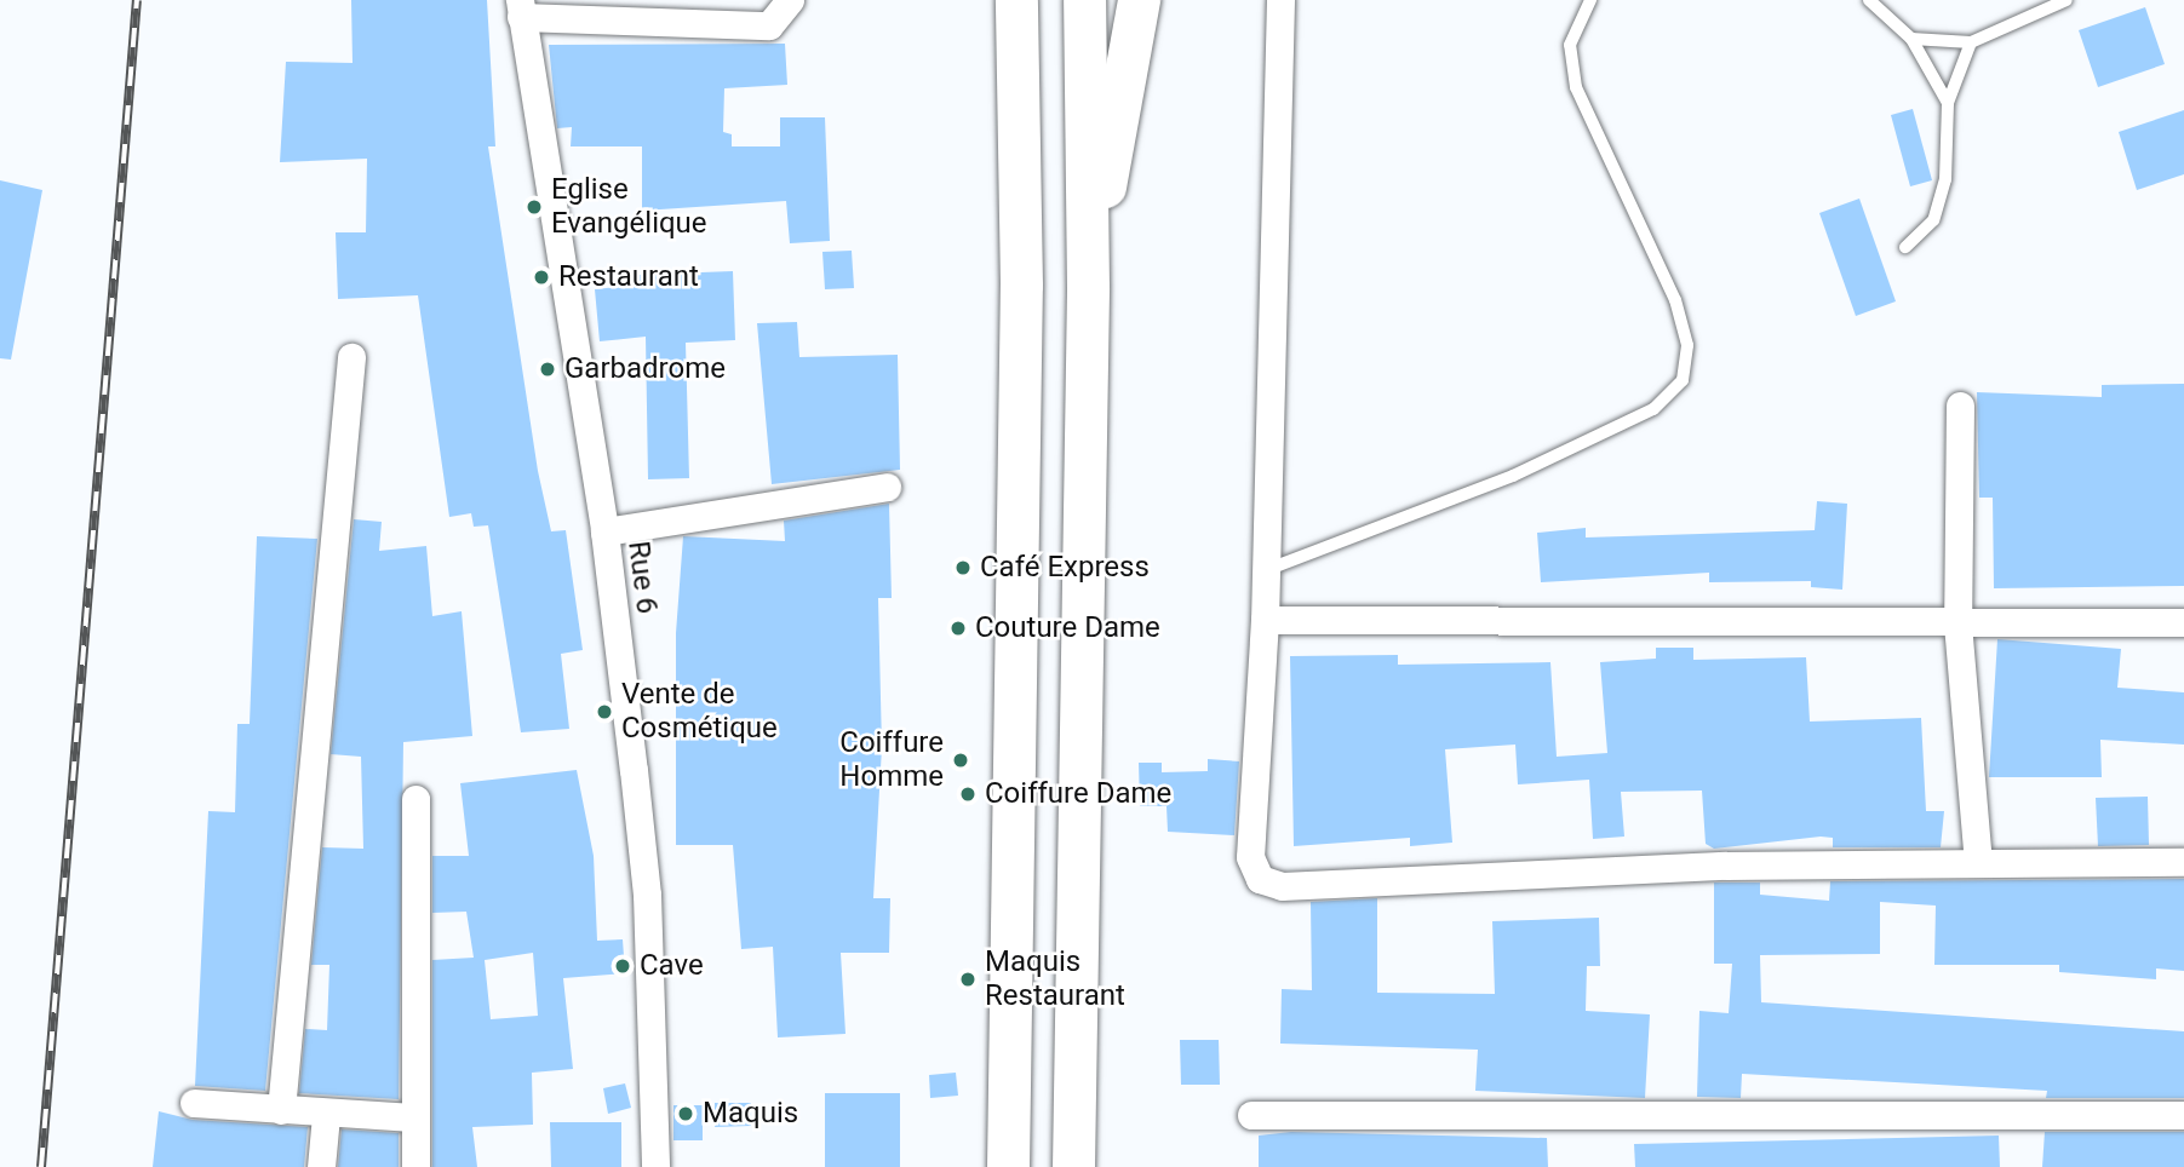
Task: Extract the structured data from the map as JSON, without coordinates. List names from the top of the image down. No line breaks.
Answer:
{"streets":{"street":["Rue 6"]},"places":["Eglise Evangélique","Restaurant","Garbadrome","Café Express","Couture Dame","Vente de Cosmétique","Coiffure Homme","Coiffure Dame","Cave","Maquis Restaurant","Maquis"]}
